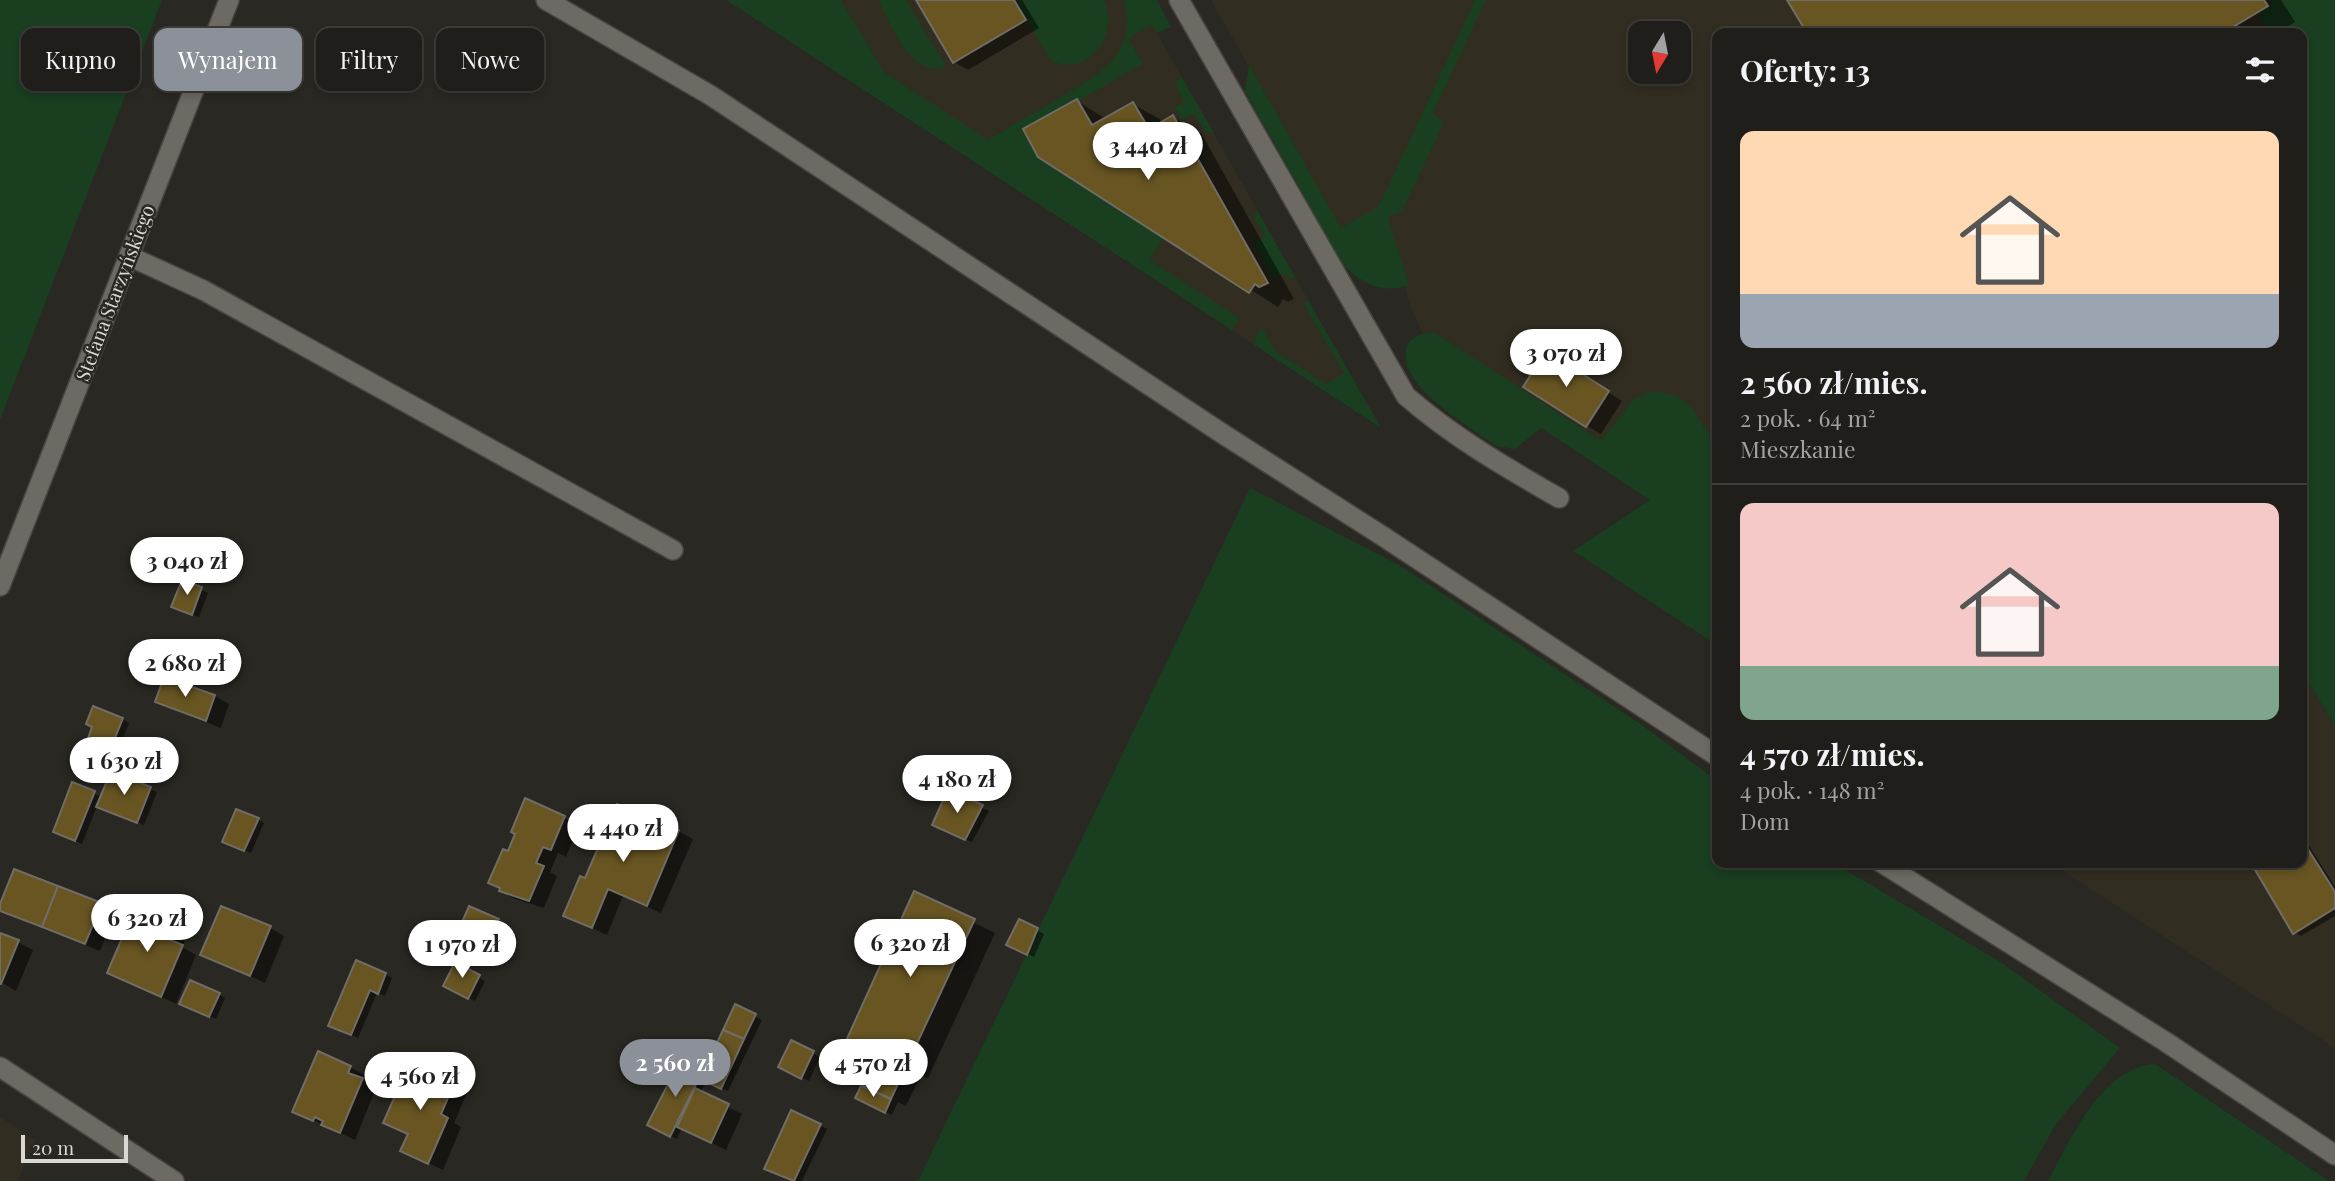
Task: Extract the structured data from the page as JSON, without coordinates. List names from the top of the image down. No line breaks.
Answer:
{"streets":{"street":["Stefana Starzyńskiego"]},"scale_bar":"20 m","north":"bottom","page":{"chip":["Kupno","Wynajem","Filtry","Nowe"],"heading":"Oferty: 13","list":[{"name":"2 560 zł/mies.","note":"2 pok. · 64 m² · Mieszkanie"},{"name":"4 570 zł/mies.","note":"4 pok. · 148 m² · Dom"}],"price":["3 440 zł","3 070 zł","3 040 zł","2 680 zł","1 630 zł","4 180 zł","4 440 zł","6 320 zł","6 320 zł","1 970 zł","2 560 zł","4 570 zł","4 560 zł"],"scale":"20 m"}}
